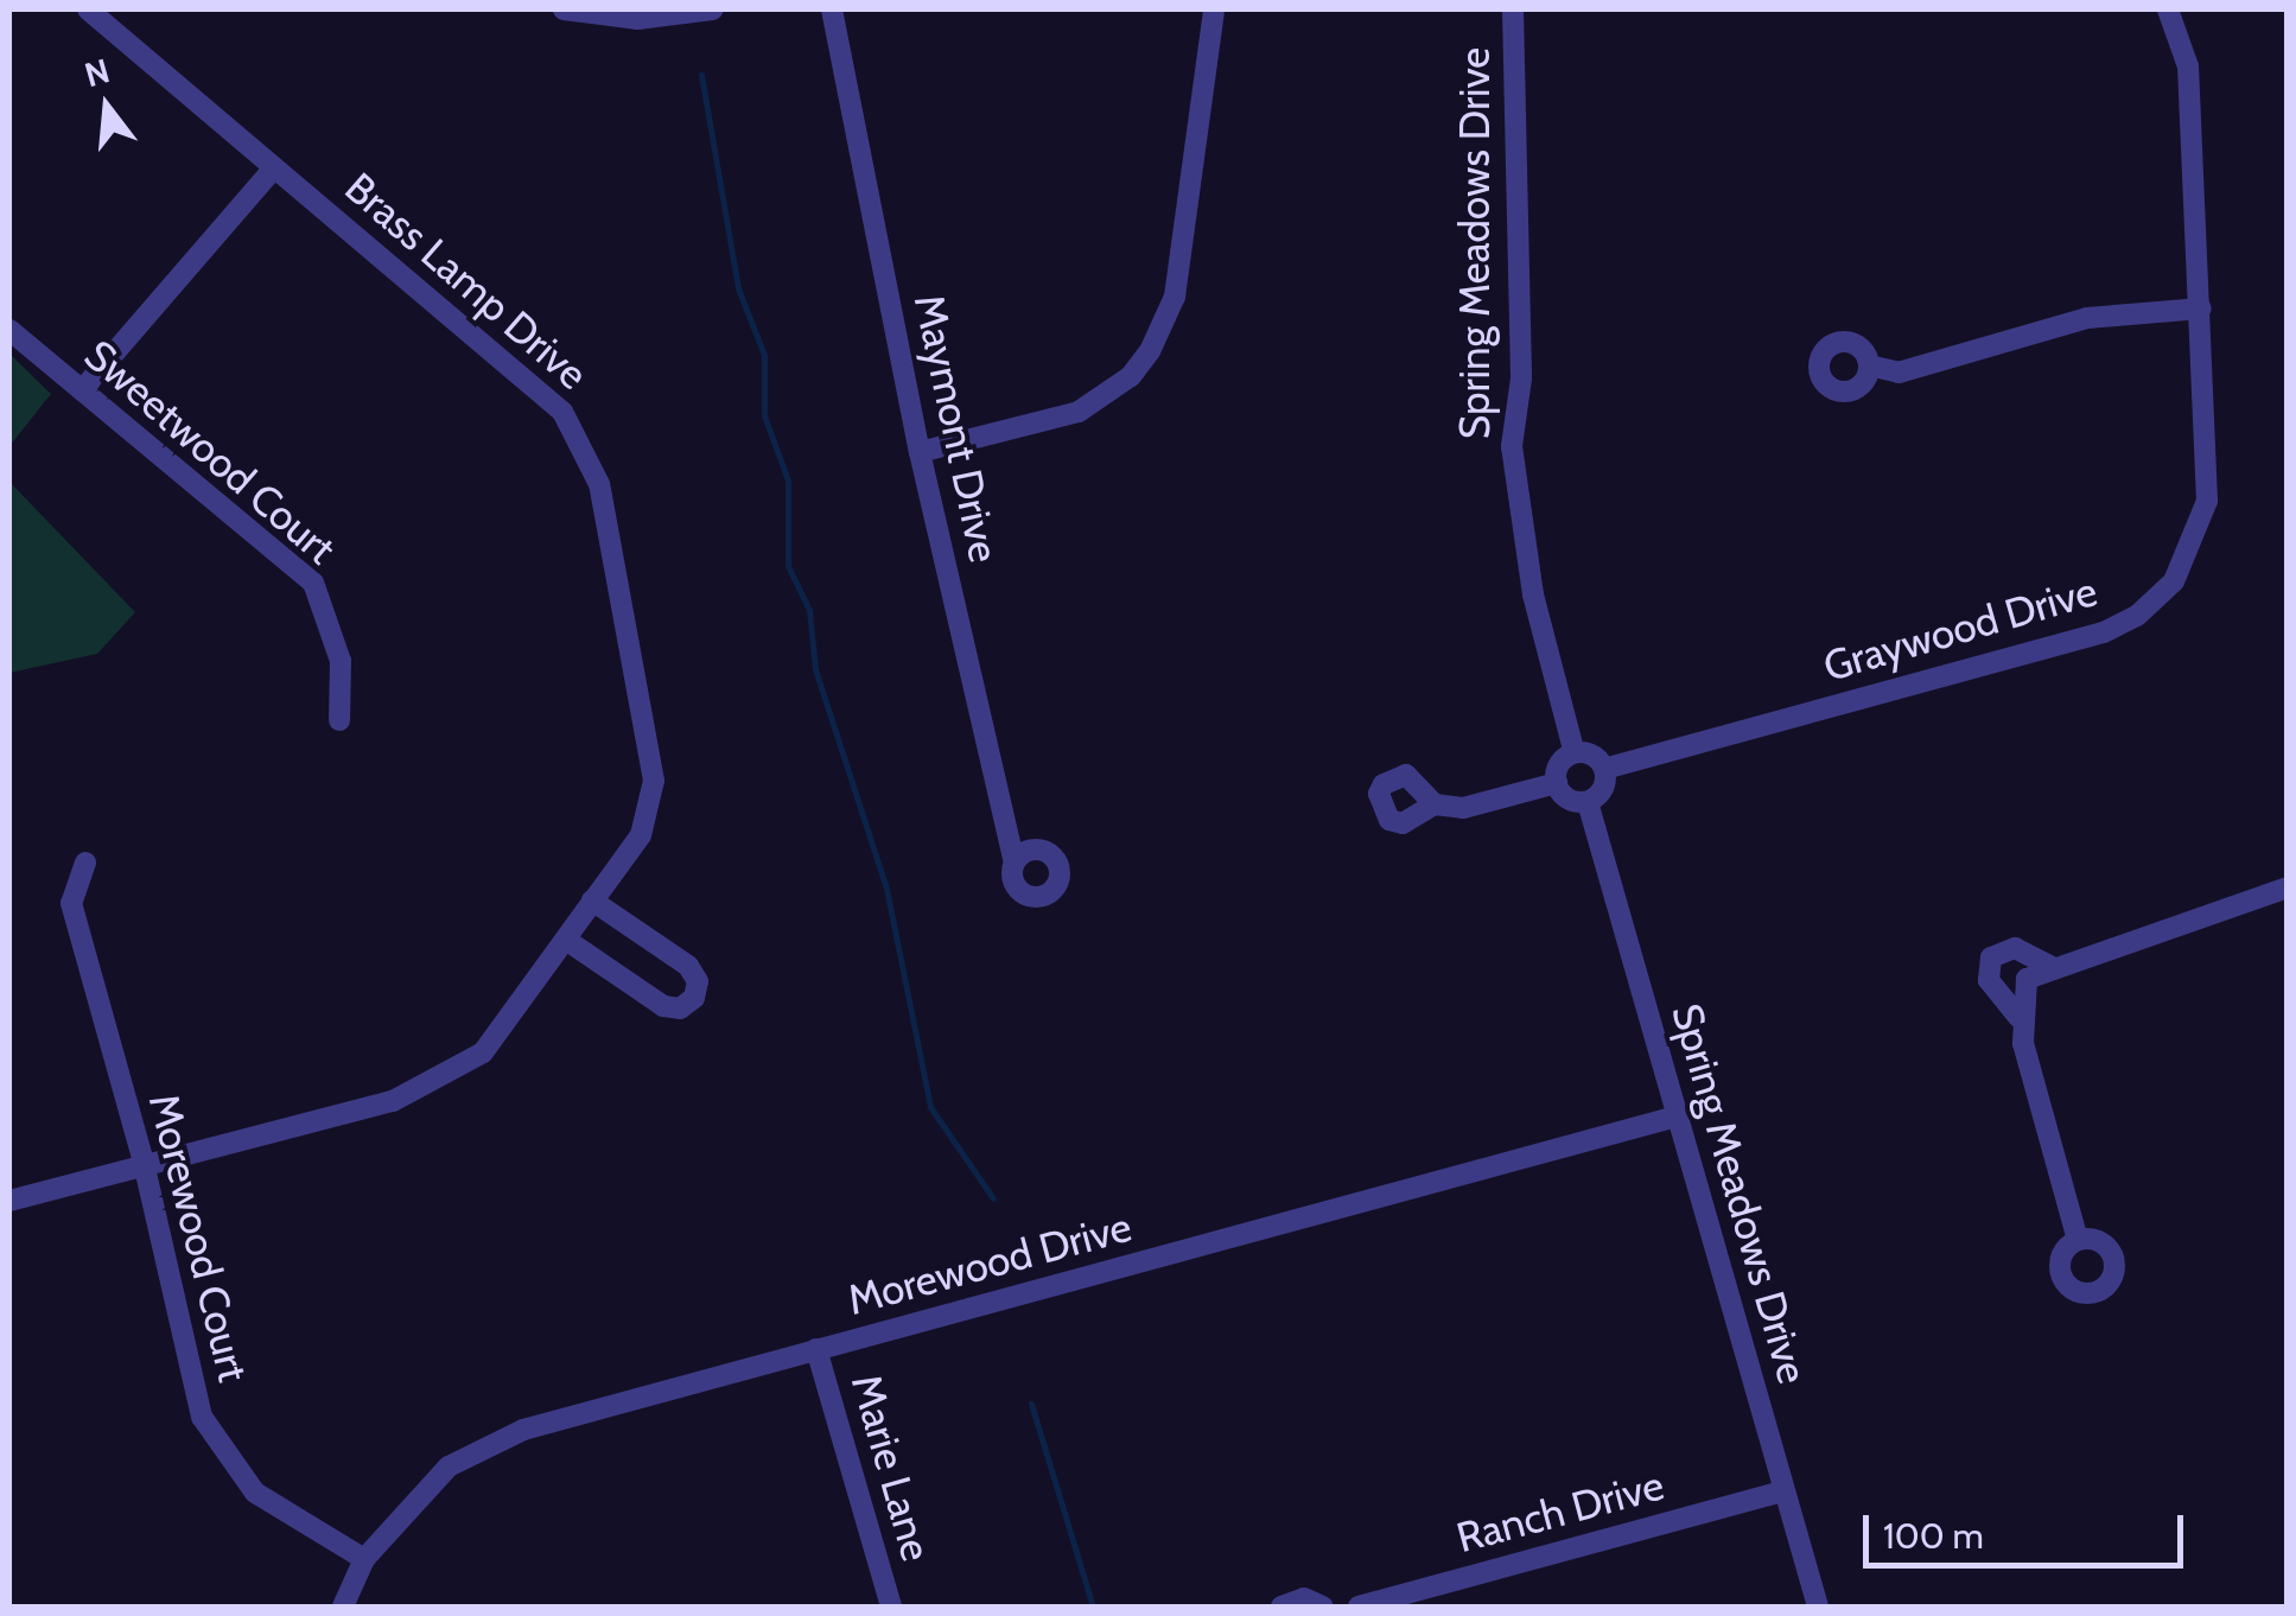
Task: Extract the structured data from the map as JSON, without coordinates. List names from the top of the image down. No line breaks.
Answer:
{"streets":{"street":["Spring Meadows Drive","Brass Lamp Drive","Maymont Drive","Sweetwood Court","Graywood Drive","Morewood Court","Morewood Drive","Marie Lane","Ranch Drive"]},"crossings":[["Spring Meadows Drive","Graywood Drive"],["Spring Meadows Drive","Morewood Drive"],["Spring Meadows Drive","Ranch Drive"],["Brass Lamp Drive","Morewood Court"],["Morewood Court","Morewood Drive"],["Morewood Drive","Marie Lane"]],"scale_bar":"100 m","north":"top"}
